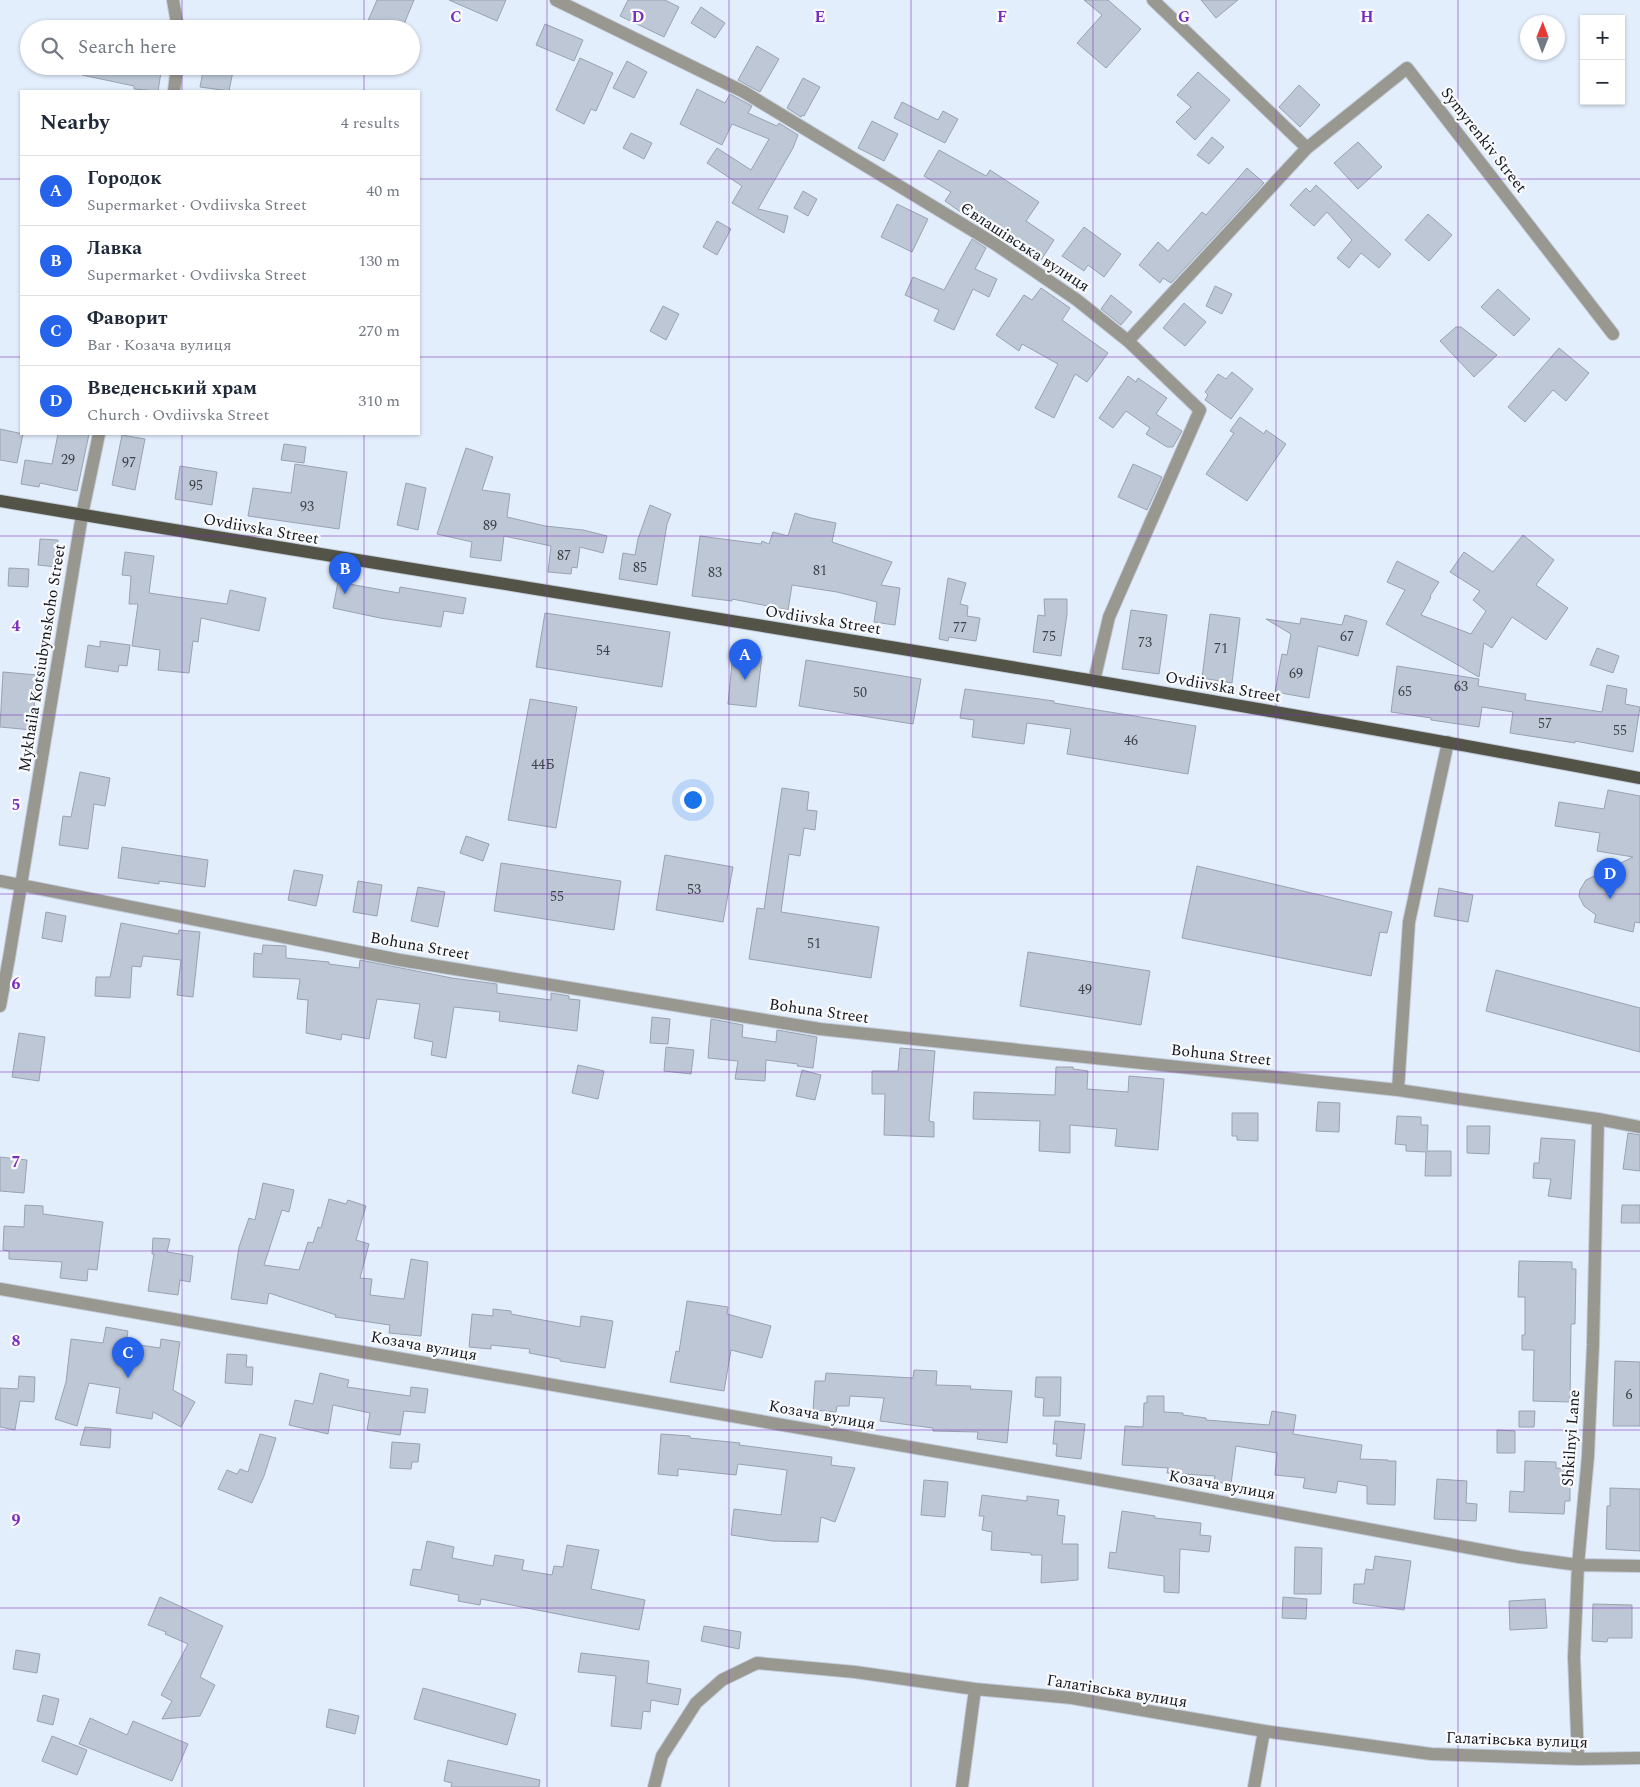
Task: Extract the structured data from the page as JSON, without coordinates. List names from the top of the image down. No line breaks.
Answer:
{"streets":{"main road":["Ovdiivska Street"],"street":["Symyrenkiv Street","Євлашівська вулиця","Mykhaila Kotsiubynskoho Street","Bohuna Street","Козача вулиця","Shkilnyi Lane","Галатівська вулиця"]},"crossings":[["Symyrenkiv Street","Євлашівська вулиця"],["Євлашівська вулиця","Ovdiivska Street"],["Ovdiivska Street","Mykhaila Kotsiubynskoho Street"],["Mykhaila Kotsiubynskoho Street","Bohuna Street"],["Bohuna Street","Shkilnyi Lane"],["Козача вулиця","Shkilnyi Lane"],["Shkilnyi Lane","Галатівська вулиця"]],"house_numbers":["29","97","95","93","89","87","85","81","83","77","75","67","73","71","54","69","63","65","50","57","55","46","44Б","53","55","51","49","6"],"north":"top","page":{"map_buttons":["+","−"],"search":"Search here","heading":["Nearby","4 results"],"list":[{"mark":"A","name":"Городок","note":"Supermarket · Ovdiivska Street","value":"40 m"},{"mark":"B","name":"Лавка","note":"Supermarket · Ovdiivska Street","value":"130 m"},{"mark":"C","name":"Фаворит","note":"Bar · Козача вулиця","value":"270 m"},{"mark":"D","name":"Введенський храм","note":"Church · Ovdiivska Street","value":"310 m"}],"pins":["B","A","D","C"]},"grid":{"columns":["C","D","E","F","G","H"],"rows":["4","5","6","7","8","9"]}}
